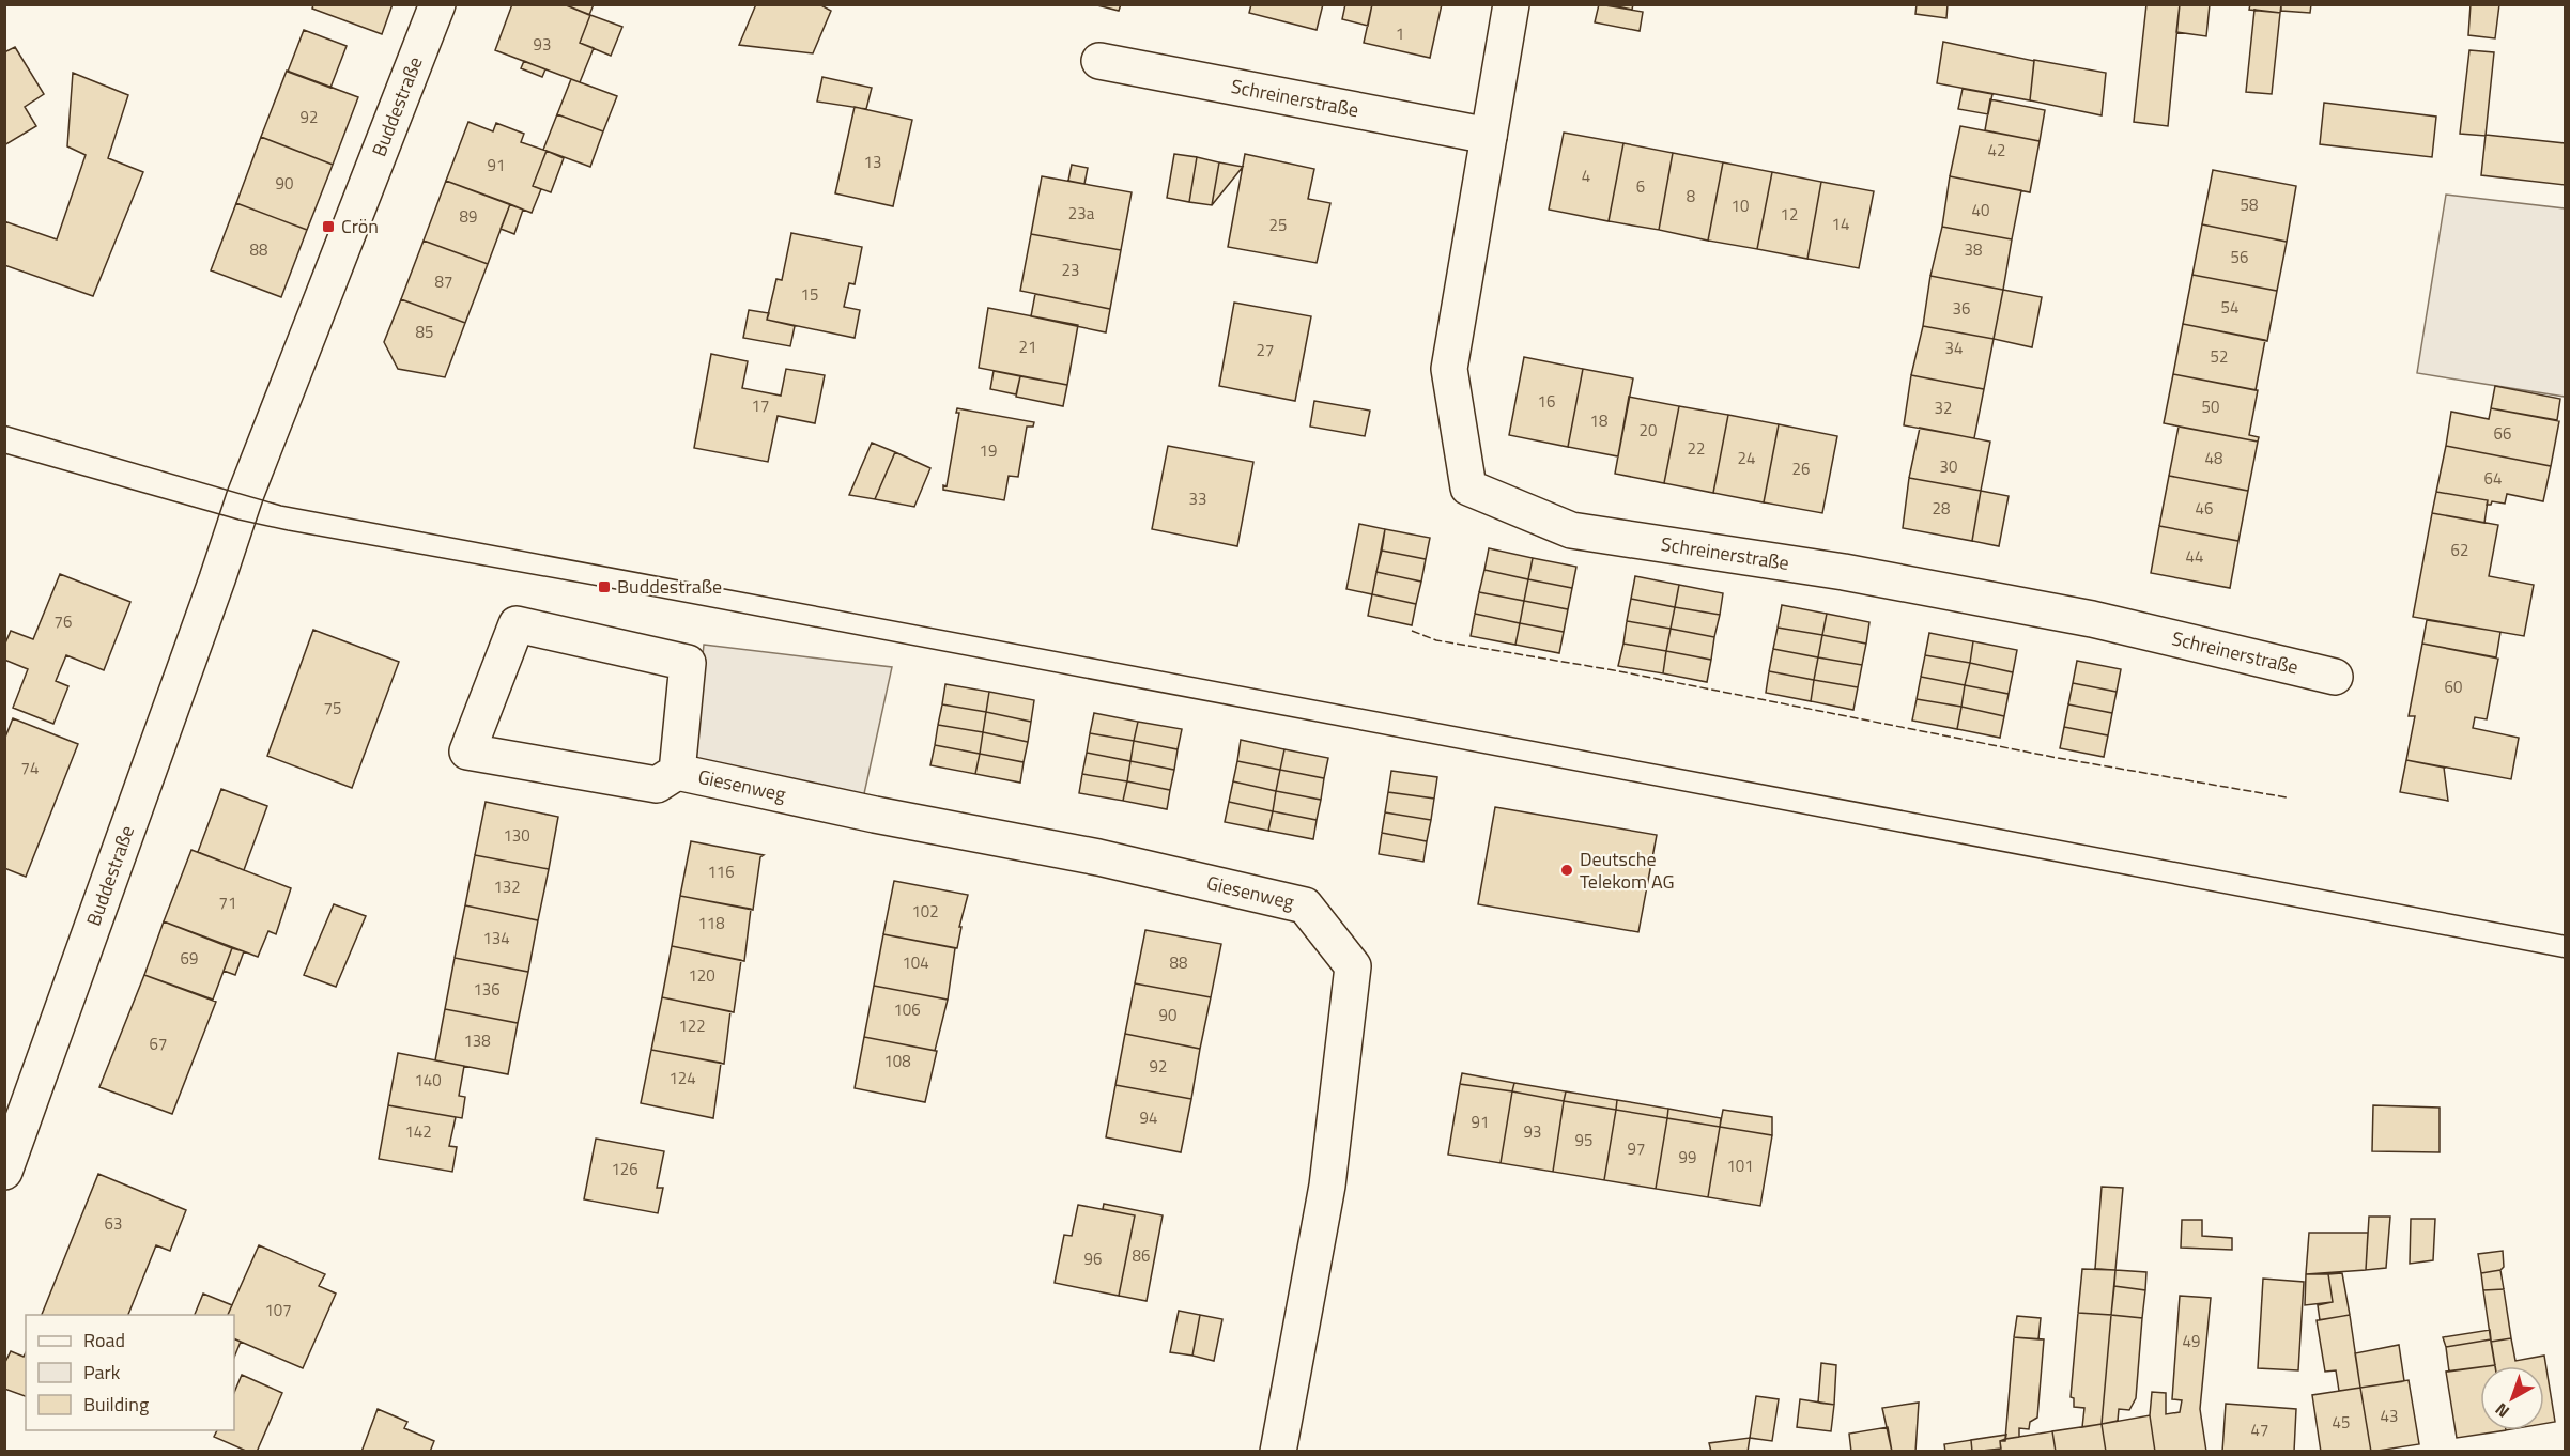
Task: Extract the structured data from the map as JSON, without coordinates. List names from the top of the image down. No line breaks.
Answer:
{"streets":{"street":["Schreinerstraße","Buddestraße","Giesenweg"]},"places":{"transit":["Crön","Buddestraße"],"other":["Deutsche Telekom AG"]},"house_numbers":["1","93","92","42","13","91","4","90","6","8","58","10","40","23a","12","89","14","25","88","38","56","23","87","15","54","36","85","21","34","27","52","16","17","50","32","18","20","66","22","19","24","48","30","26","64","33","28","46","62","44","76","60","75","74","130","116","132","71","102","118","134","69","104","88","120","136","106","90","122","138","67","108","92","124","140","94","91","142","93","95","97","99","101","126","63","86","96","107","49","43","45","47"],"legend":["Road","Park","Building"],"north":"bottom left"}
